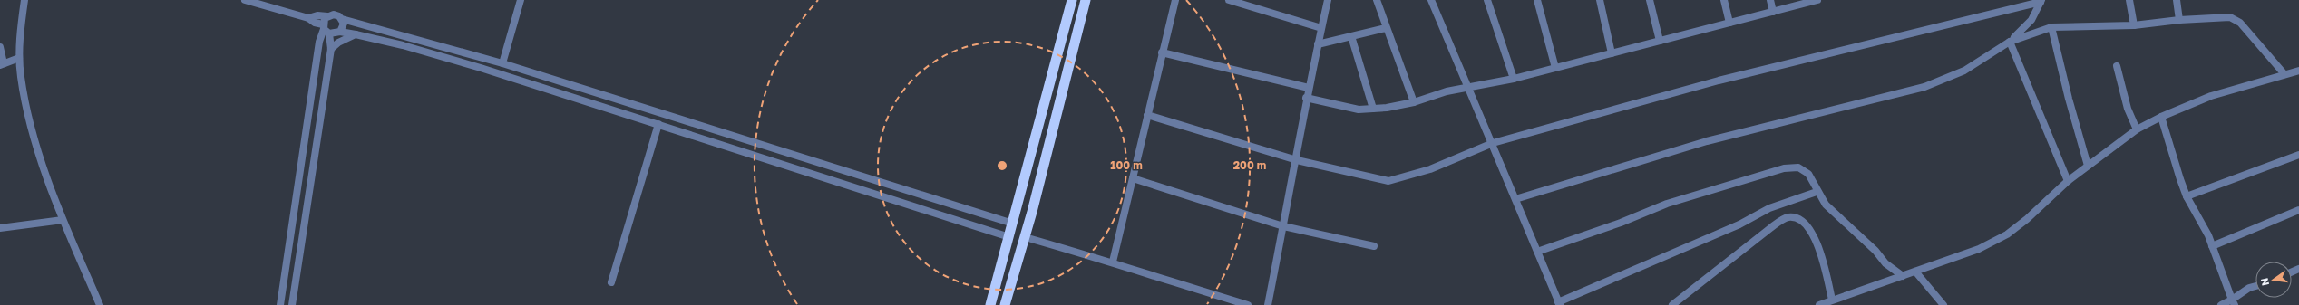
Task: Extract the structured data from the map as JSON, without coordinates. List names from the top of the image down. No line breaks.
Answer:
{"north":"left","rings":["100 m","200 m"]}
